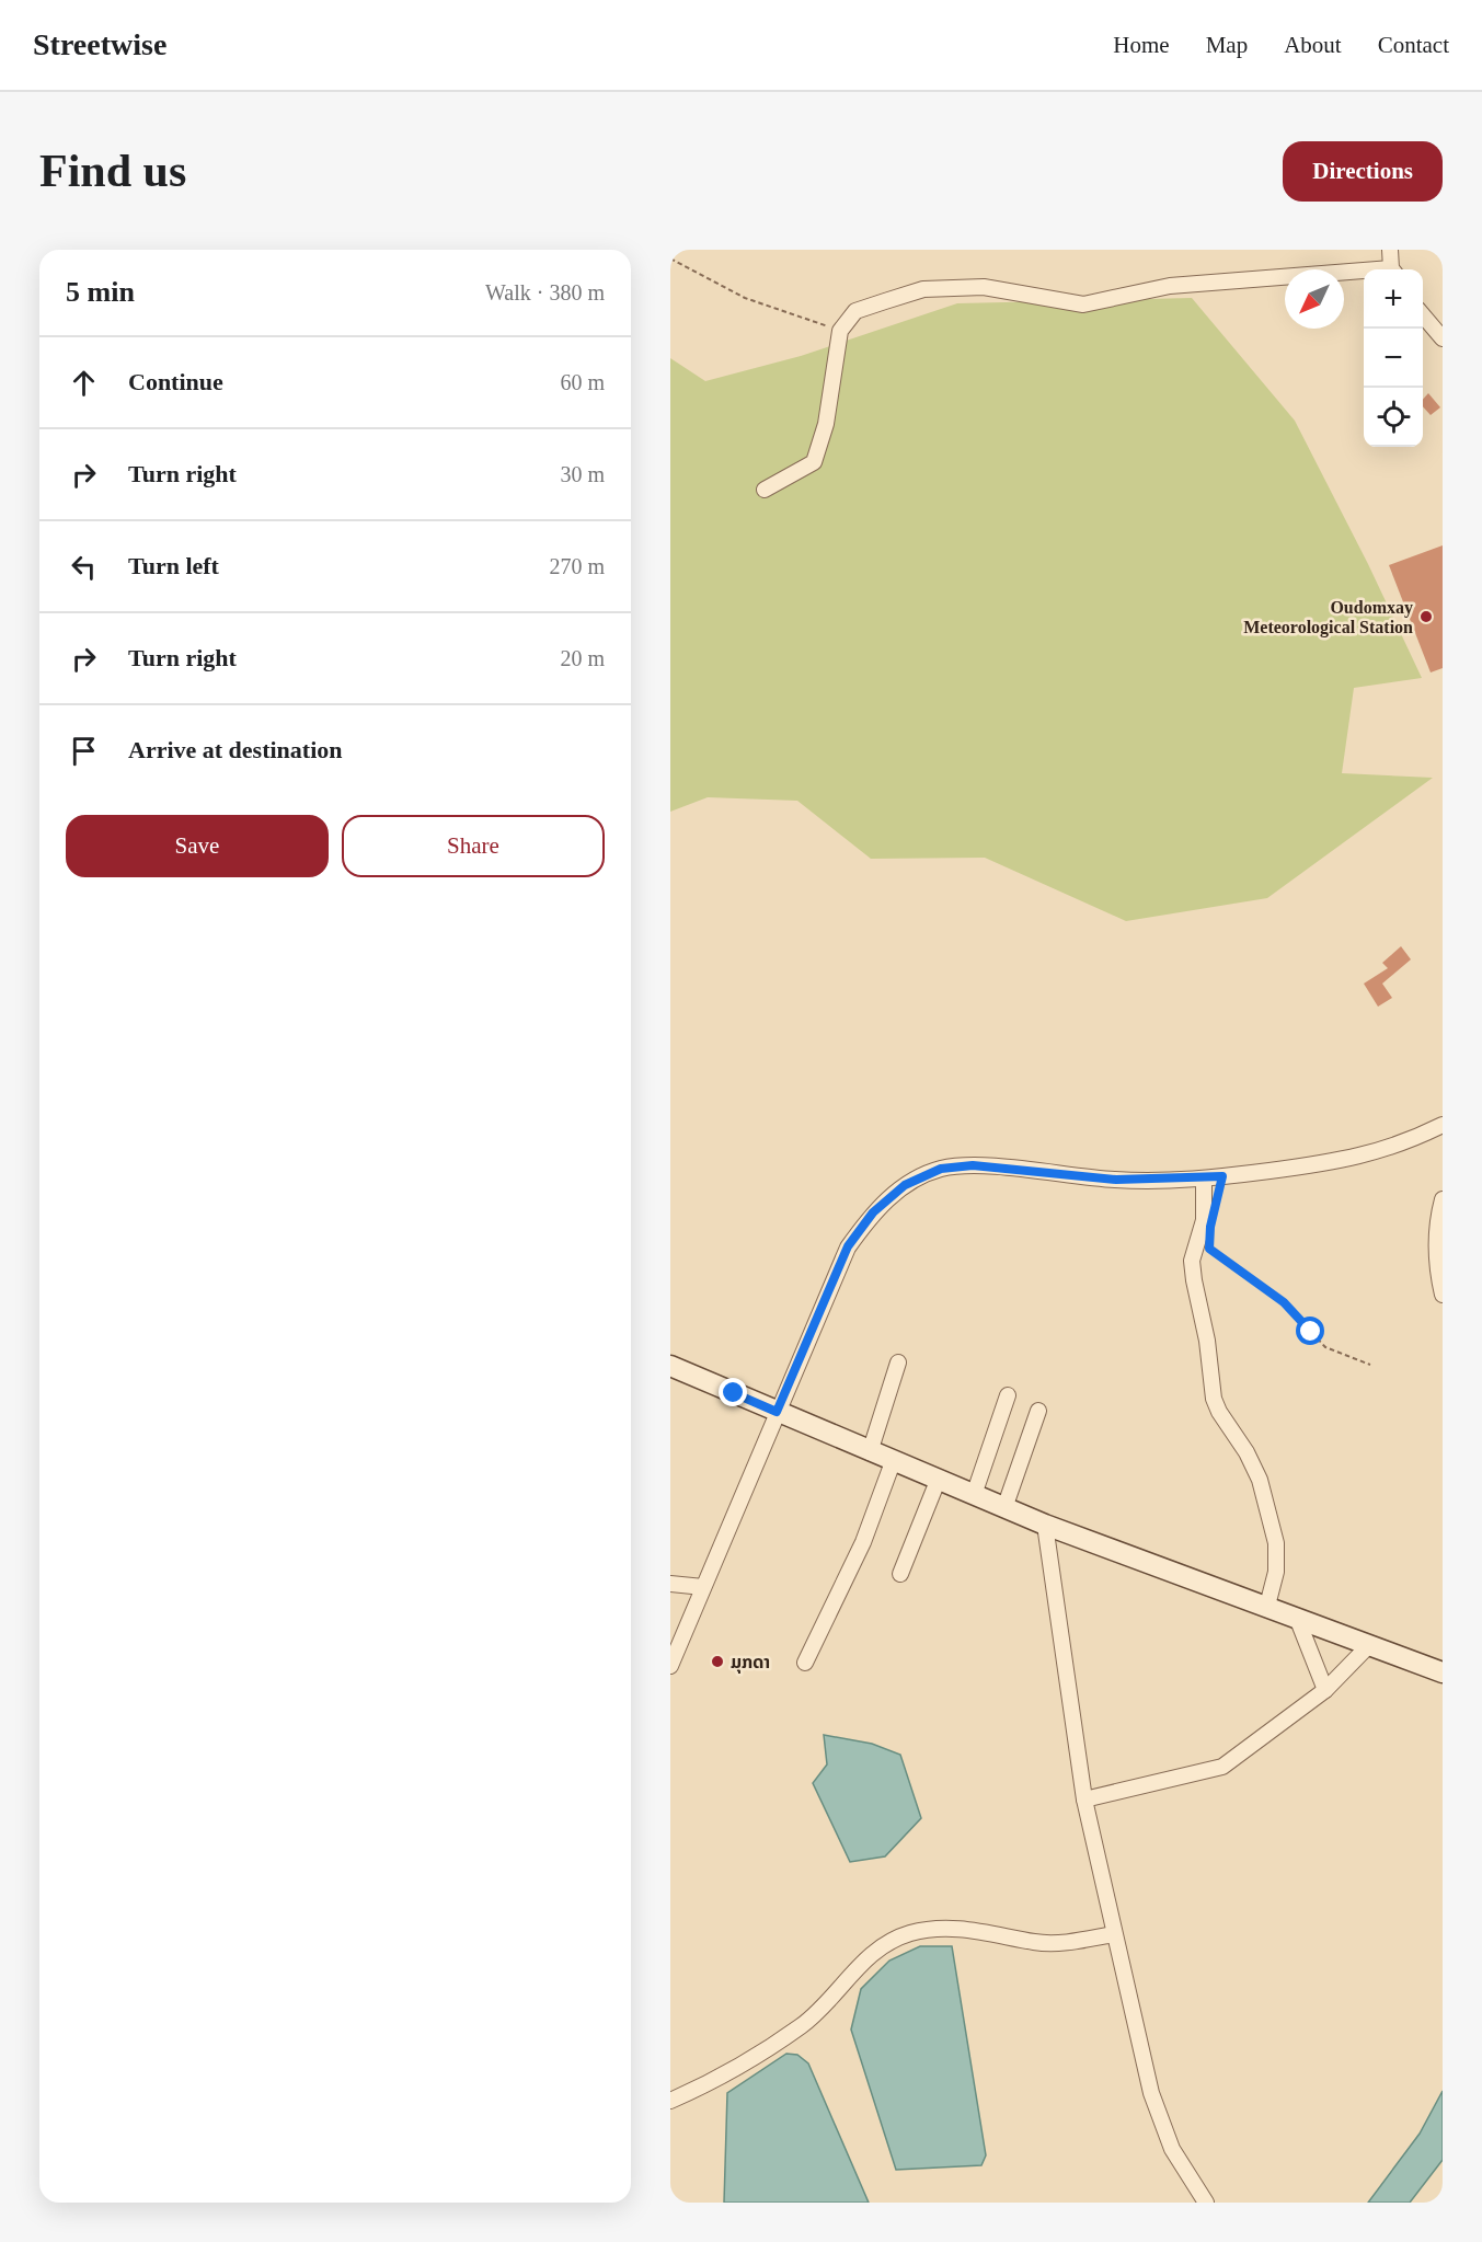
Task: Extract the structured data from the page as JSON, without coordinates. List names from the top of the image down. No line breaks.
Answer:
{"places":["Oudomxay Meteorological Station","ມຸກດາ"],"north":"bottom left","page":{"header":"Streetwise","nav":["Home","Map","About","Contact"],"buttons":["Directions",["Save","Share"]],"title":"Find us","heading":["5 min","Walk · 380 m"],"map_buttons":["+","−"],"list":[["Continue","60 m"],["Turn right","30 m"],["Turn left","270 m"],["Turn right","20 m"],"Arrive at destination"]}}
